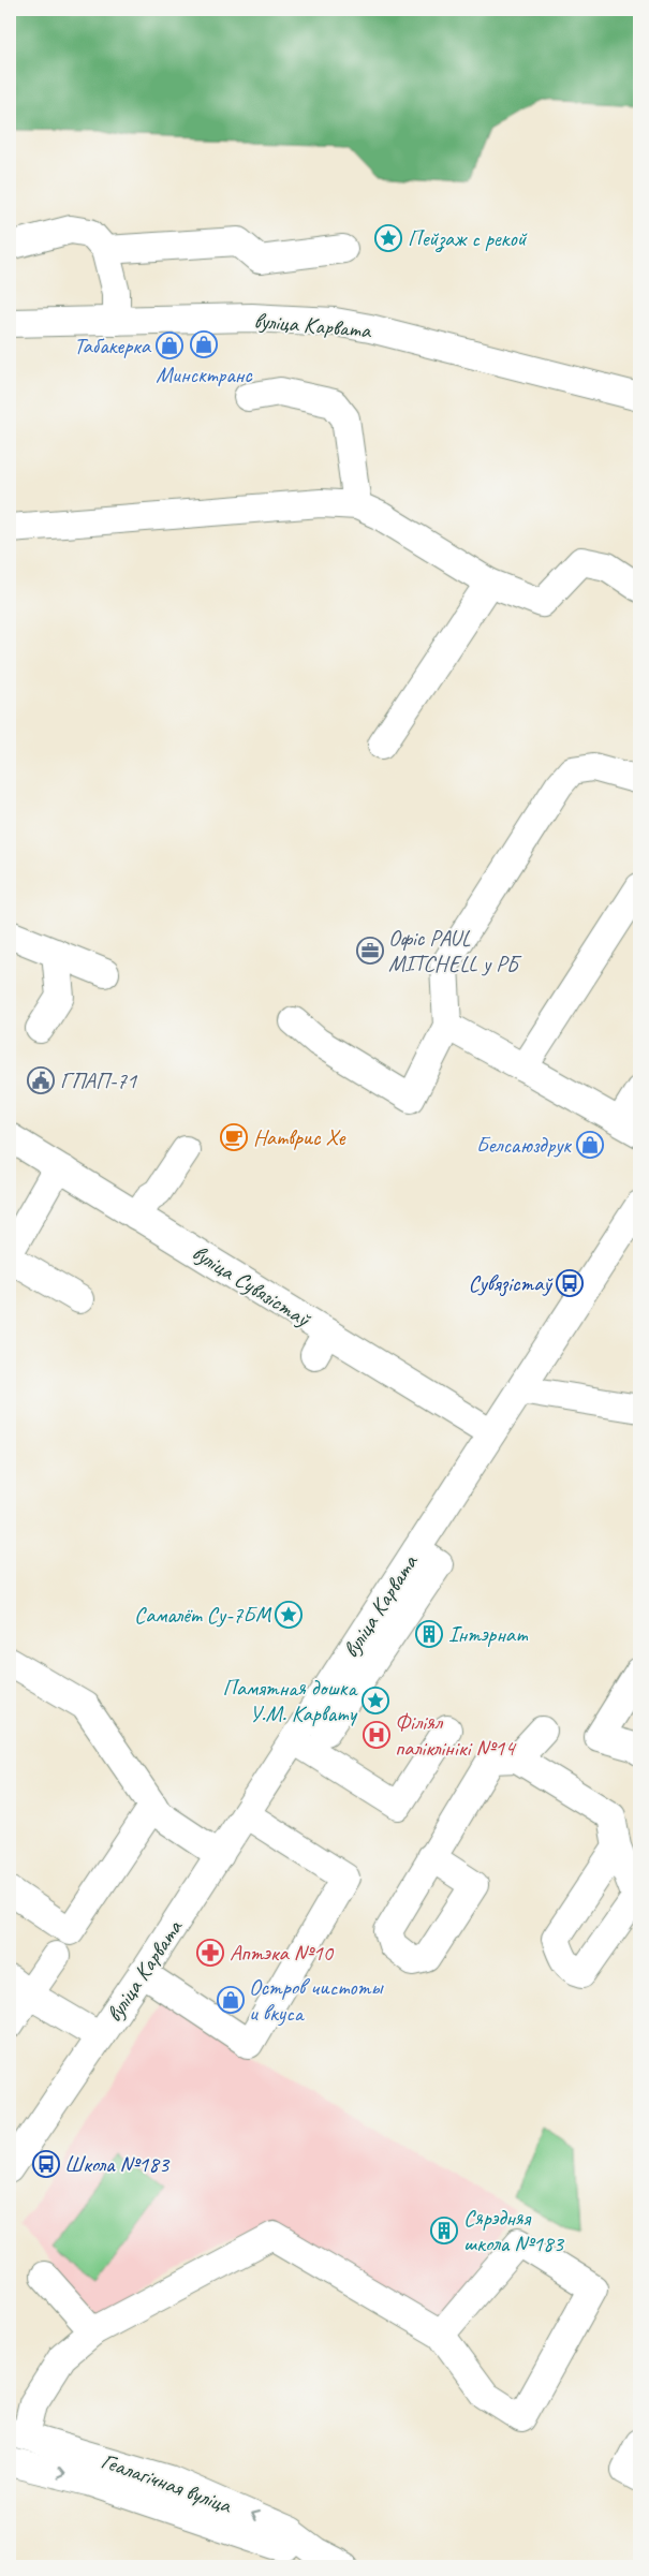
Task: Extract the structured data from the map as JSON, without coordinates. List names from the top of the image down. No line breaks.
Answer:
{"streets":{"street":["вуліца Карвата","вуліца Сувязістаў","Геалагічная вуліца"]},"crossings":[["вуліца Карвата","вуліца Сувязістаў"]],"places":{"place":["Пейзаж с рекой","Самалёт Су-7БМ","Памятная дошка У.М. Карвату"],"shop":["Минсктранс","Табакерка","Белсаюздрук","Остров чистоты и вкуса"],"office":["Офіс PAUL MITCHELL у РБ"],"public building":["ГПАП-71"],"cafe":["Натврис Хе"],"bus stop":["Сувязістаў","Школа №183"],"building":["Інтэрнат","Сярэдняя школа №183"],"hospital":["Філіял паліклінікі №14"],"pharmacy":["Аптэка №10"]}}
